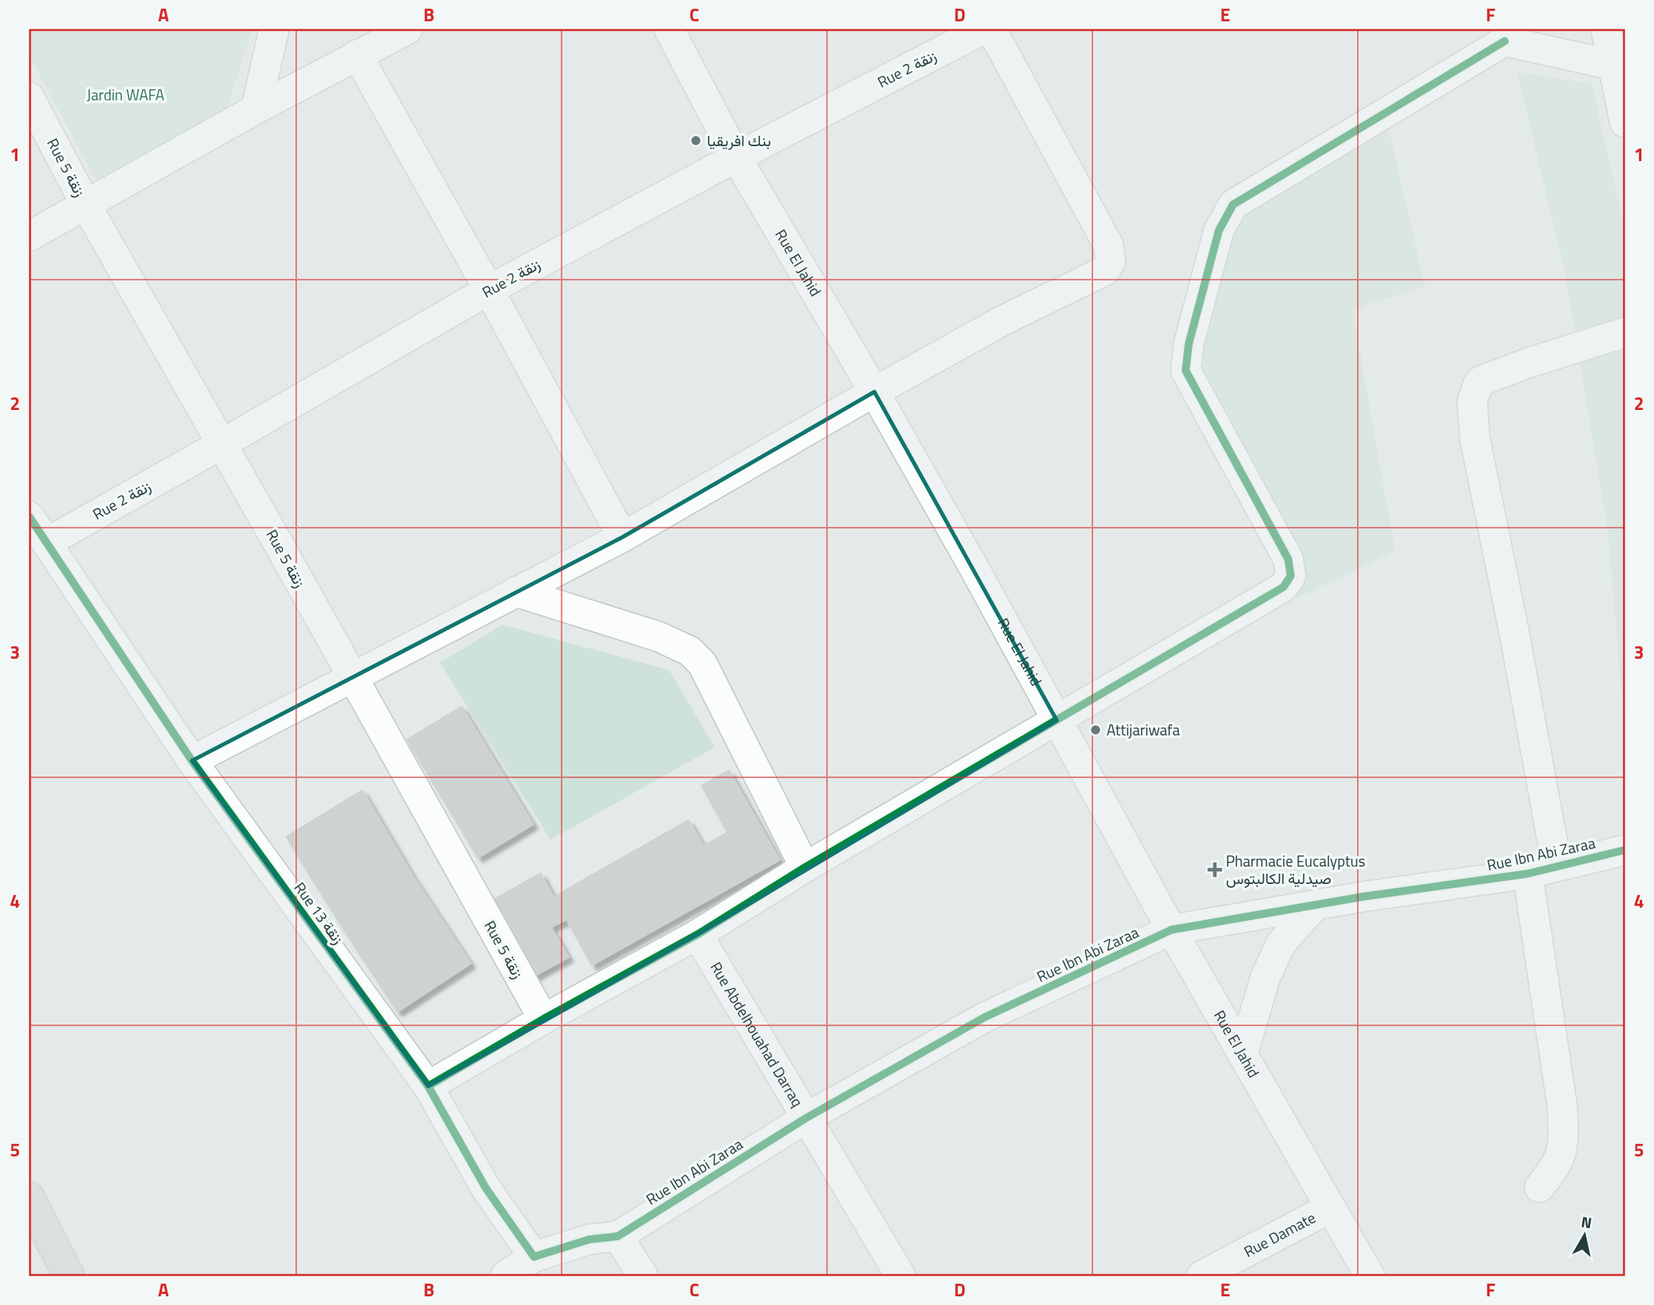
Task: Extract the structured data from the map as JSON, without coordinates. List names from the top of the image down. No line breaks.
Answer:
{"streets":{"street":["Rue 2 زنقة","Rue 5 زنقة","Rue El Jahid","Rue Ibn Abi Zaraa","Rue 13 زنقة","Rue Abdelhouahad Darraq","Rue Damate"]},"crossings":[["Rue 2 زنقة","Rue 5 زنقة"],["Rue 2 زنقة","Rue El Jahid"],["Rue 2 زنقة","Rue 13 زنقة"],["Rue El Jahid","Rue Ibn Abi Zaraa"],["Rue El Jahid","Rue Damate"],["Rue Ibn Abi Zaraa","Rue Abdelhouahad Darraq"]],"parks":["Jardin WAFA"],"places":{"other":["بنك افريقيا","Attijariwafa"],"health":["Pharmacie Eucalyptus صيدلية الكالبتوس"]},"north":"top","grid":{"columns":["A","B","C","D","E","F"],"rows":["1","2","3","4","5"]}}
